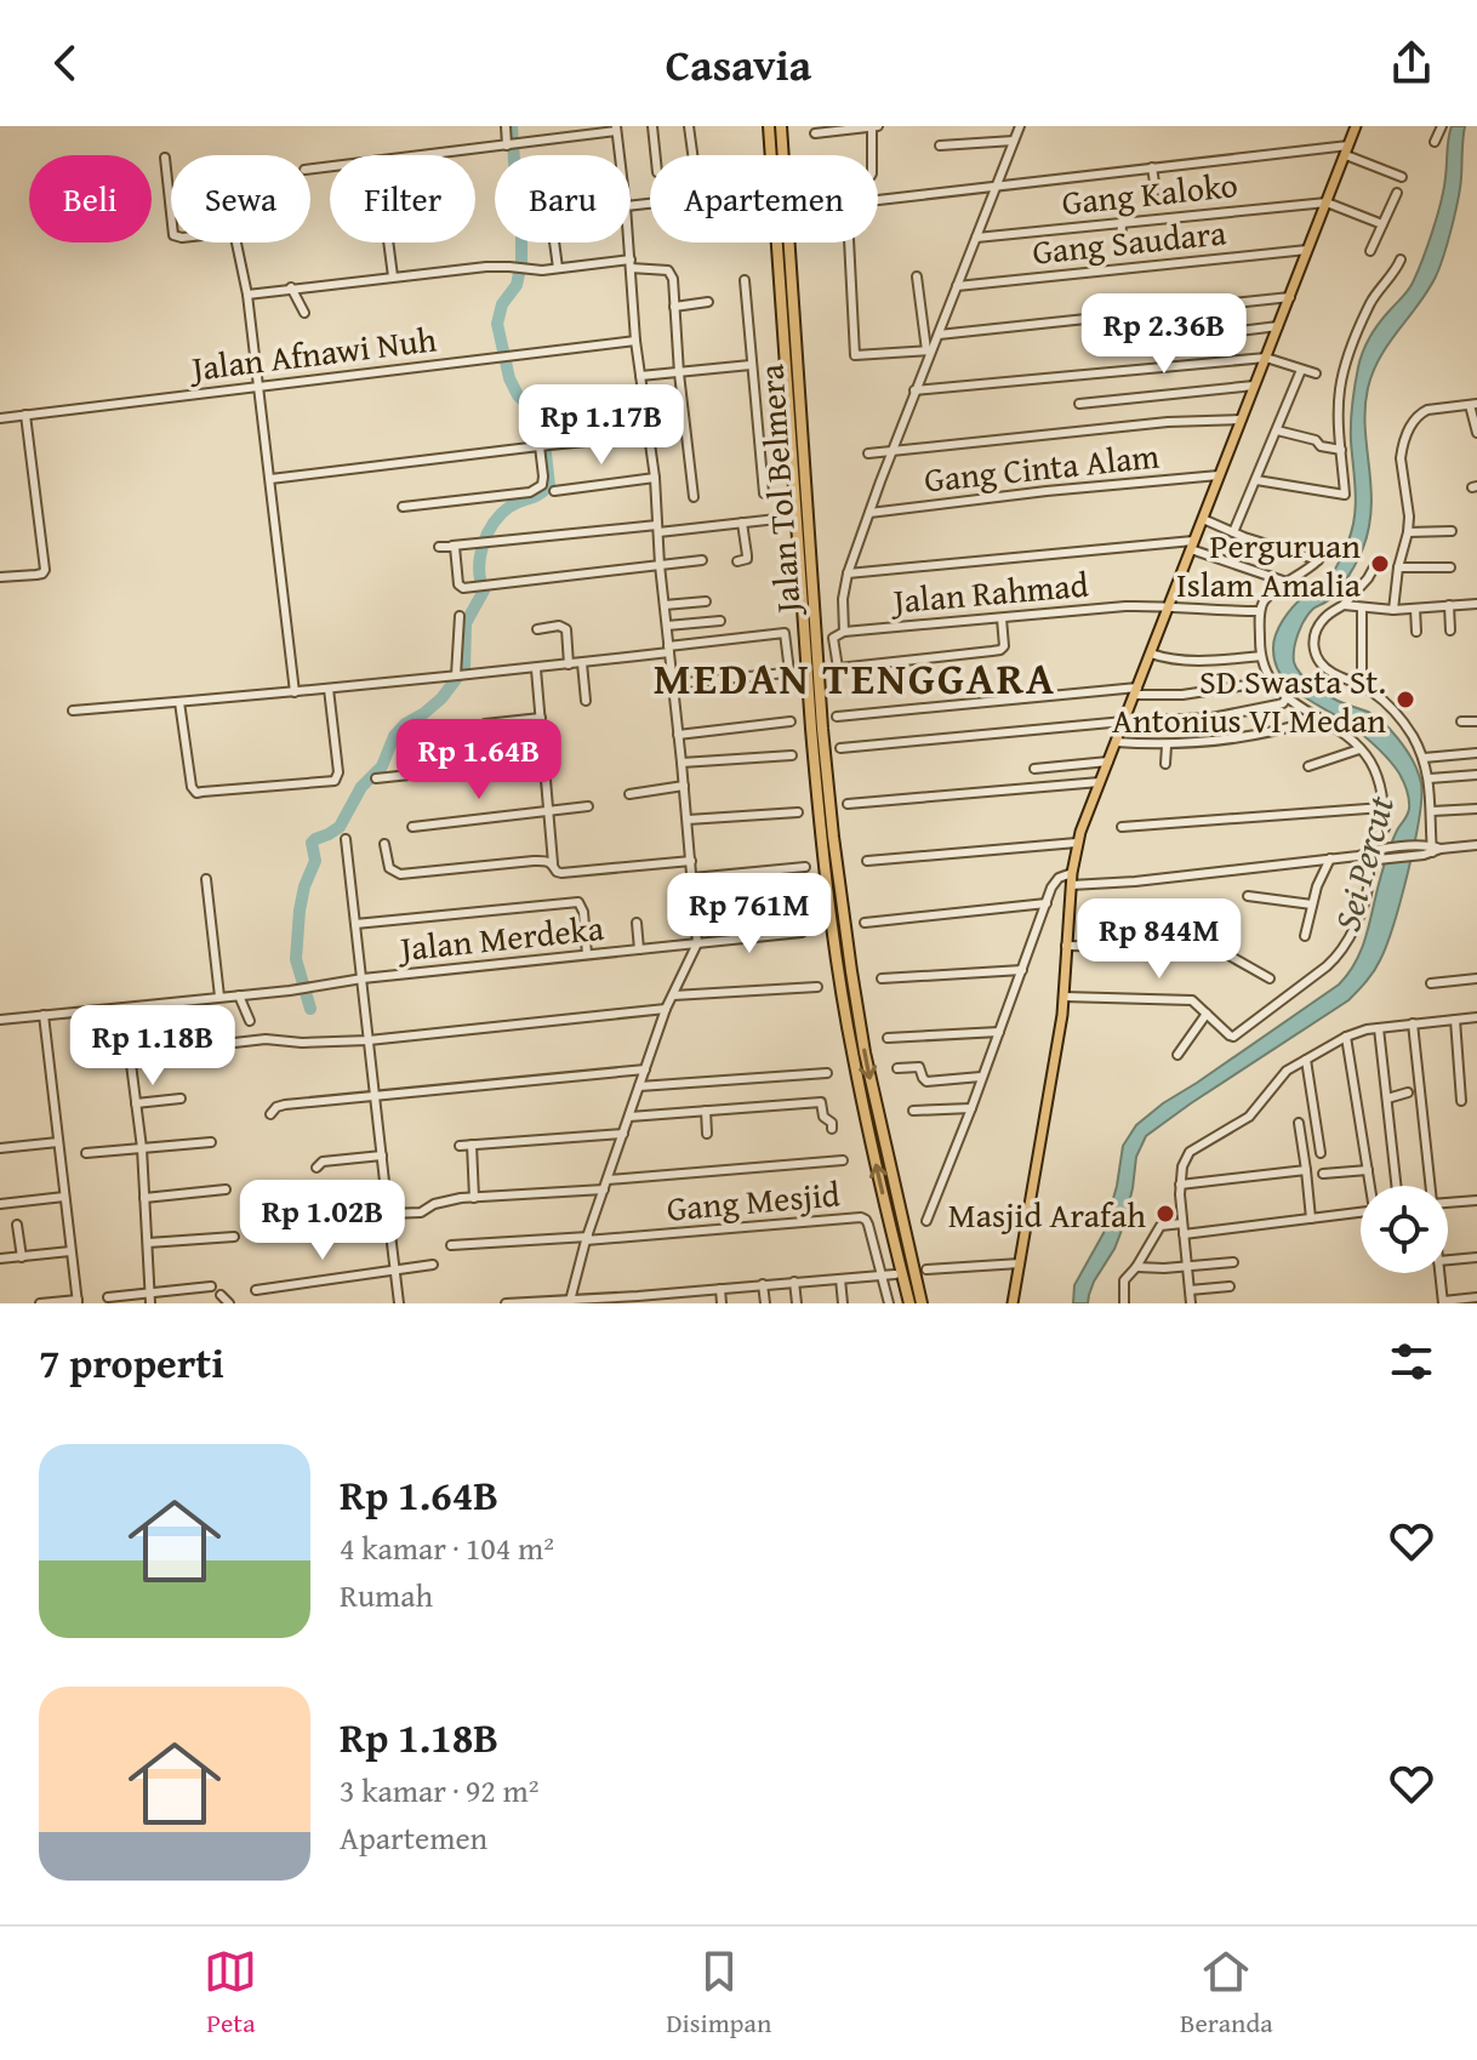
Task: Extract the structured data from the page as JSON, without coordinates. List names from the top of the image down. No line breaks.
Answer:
{"streets":{"highway":["Jalan Tol Belmera"],"street":["Gang Kaloko","Gang Saudara","Jalan Afnawi Nuh","Gang Cinta Alam","Jalan Rahmad","Jalan Merdeka","Gang Mesjid"]},"districts":["MEDAN TENGGARA"],"water":["Sei Percut"],"places":["Perguruan Islam Amalia","SD Swasta St. Antonius VI Medan","Masjid Arafah"],"page":{"header":"Casavia","chip":["Beli","Sewa","Filter","Baru","Apartemen"],"price":["Rp 2.36B","Rp 1.17B","Rp 1.64B","Rp 761M","Rp 844M","Rp 1.18B","Rp 1.02B"],"heading":"7 properti","list":[{"name":"Rp 1.64B","note":"4 kamar · 104 m² · Rumah"},{"name":"Rp 1.18B","note":"3 kamar · 92 m² · Apartemen"}],"tabs":["Peta","Disimpan","Beranda"]}}
